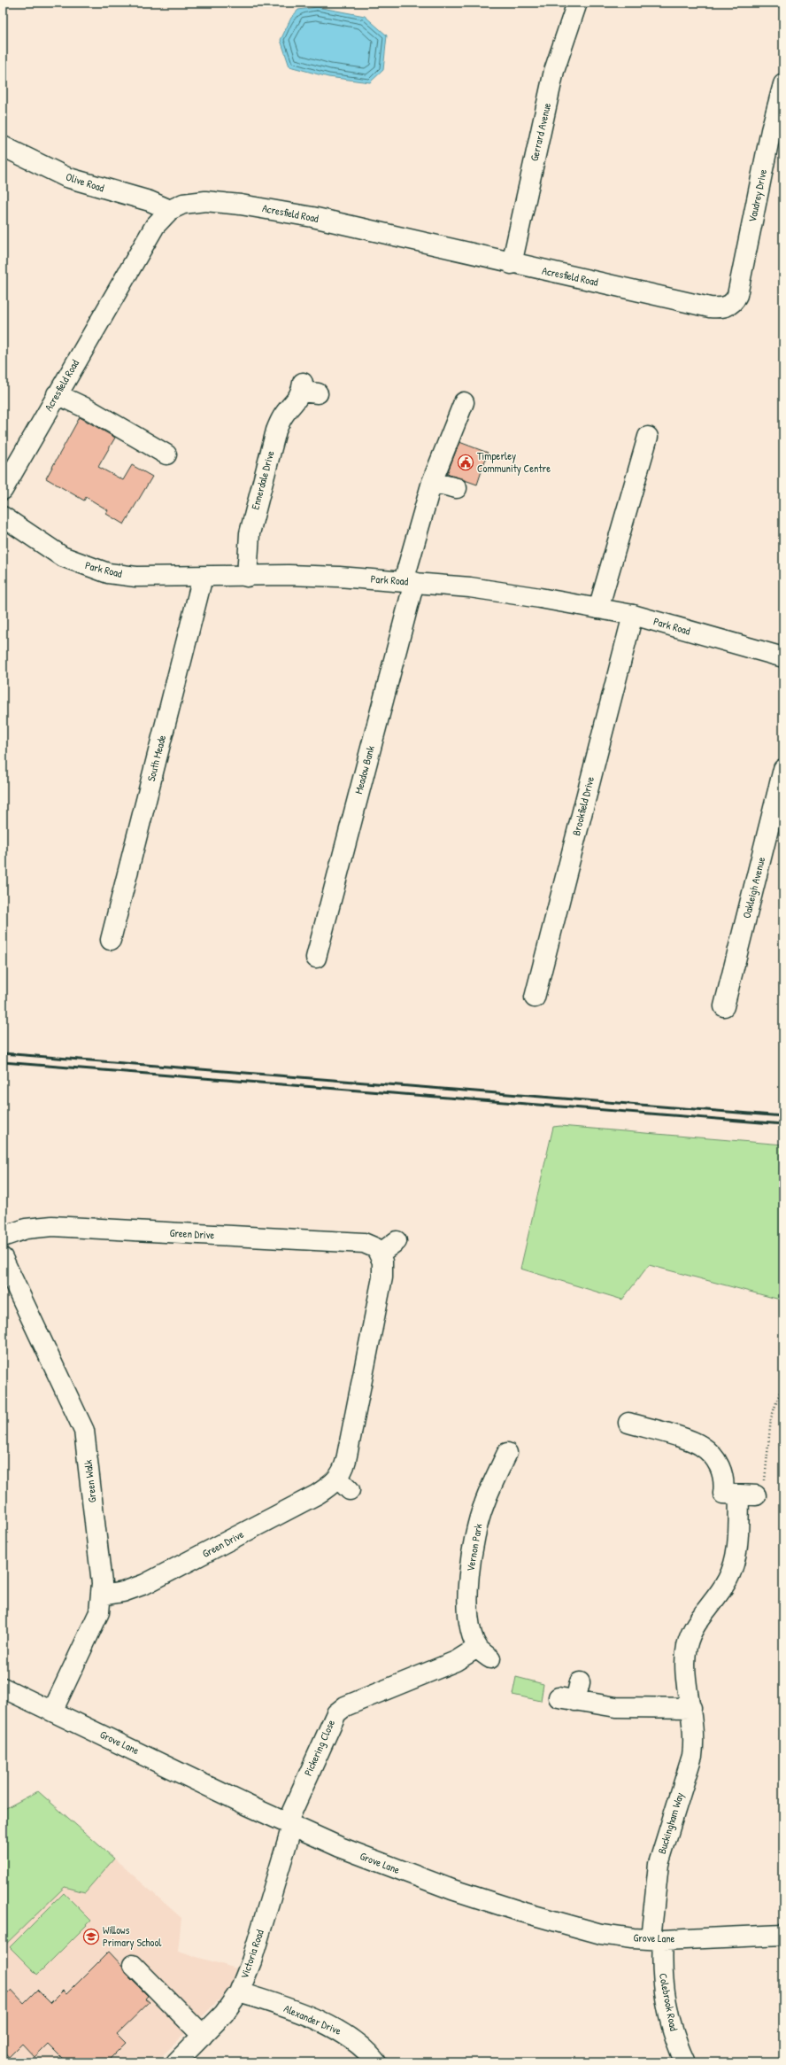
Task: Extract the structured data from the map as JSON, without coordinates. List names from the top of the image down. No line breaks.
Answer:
{"streets":{"street":["Gerrard Avenue","Olive Road","Vaudrey Drive","Acresfield Road","Ennerdale Drive","Park Road","South Meade","Meadow Bank","Brookfield Drive","Oakleigh Avenue","Green Drive","Green Walk","Vernon Park","Grove Lane","Pickering Close","Buckingham Way","Victoria Road","Colebrook Road","Alexander Drive"]},"crossings":[["Gerrard Avenue","Acresfield Road"],["Olive Road","Acresfield Road"],["Vaudrey Drive","Acresfield Road"],["Ennerdale Drive","Park Road"],["Park Road","South Meade"],["Park Road","Meadow Bank"],["Park Road","Brookfield Drive"],["Green Drive","Green Walk"],["Green Walk","Grove Lane"],["Vernon Park","Pickering Close"],["Grove Lane","Pickering Close"],["Grove Lane","Buckingham Way"],["Grove Lane","Victoria Road"],["Grove Lane","Colebrook Road"],["Pickering Close","Victoria Road"],["Buckingham Way","Colebrook Road"],["Victoria Road","Alexander Drive"]],"places":{"public building":["Timperley Community Centre"],"school or university":["Willows Primary School"]}}
